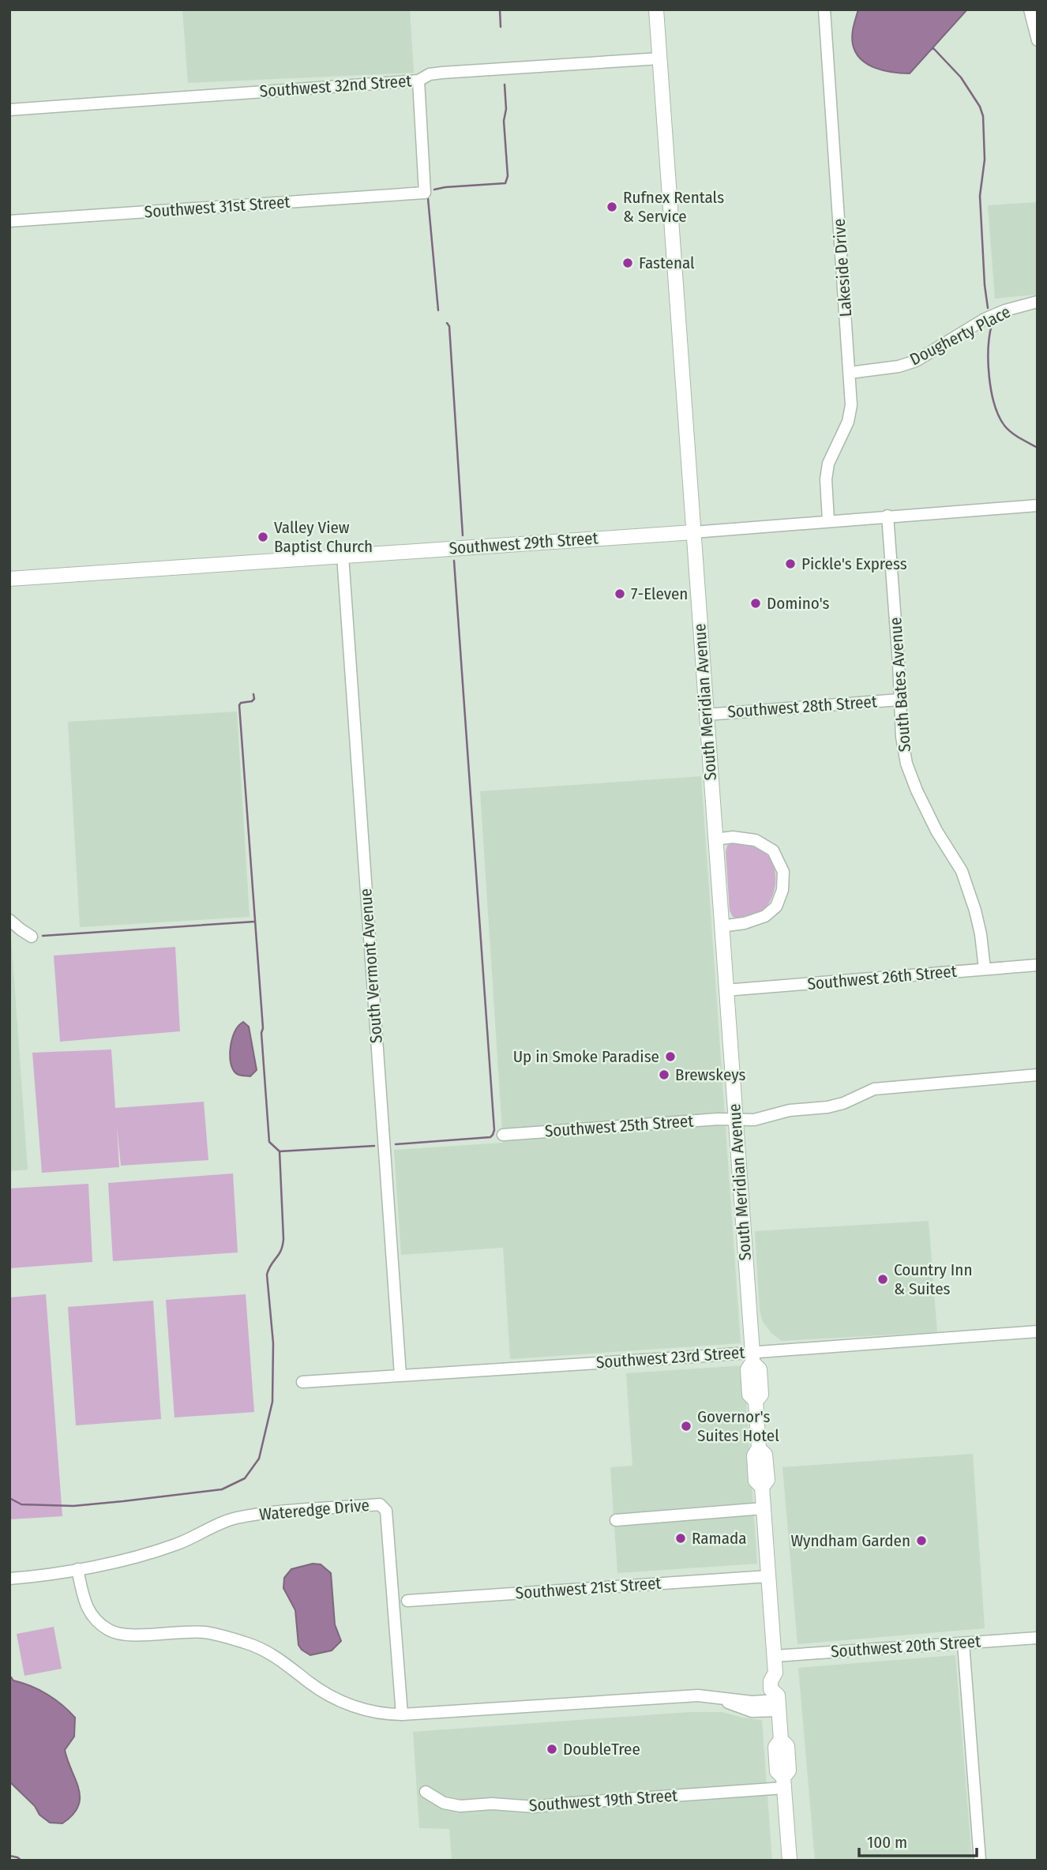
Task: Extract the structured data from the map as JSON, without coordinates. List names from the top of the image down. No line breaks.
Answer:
{"streets":{"main road":["Southwest 29th Street","South Meridian Avenue"],"street":["Southwest 32nd Street","Southwest 31st Street","Lakeside Drive","Dougherty Place","South Bates Avenue","Southwest 28th Street","South Vermont Avenue","Southwest 26th Street","Southwest 25th Street","Southwest 23rd Street","Wateredge Drive","Southwest 21st Street","Southwest 20th Street","Southwest 19th Street"]},"crossings":[["Southwest 32nd Street","Southwest 31st Street"],["Southwest 32nd Street","South Meridian Avenue"],["Lakeside Drive","Dougherty Place"],["Lakeside Drive","Southwest 29th Street"],["Southwest 29th Street","South Bates Avenue"],["Southwest 29th Street","South Meridian Avenue"],["Southwest 29th Street","South Vermont Avenue"],["South Bates Avenue","Southwest 28th Street"],["South Bates Avenue","Southwest 26th Street"],["South Meridian Avenue","Southwest 28th Street"],["South Meridian Avenue","Southwest 26th Street"],["South Meridian Avenue","Southwest 25th Street"],["South Meridian Avenue","Southwest 23rd Street"],["South Meridian Avenue","Southwest 21st Street"],["South Meridian Avenue","Southwest 20th Street"],["South Meridian Avenue","Southwest 19th Street"],["South Vermont Avenue","Southwest 23rd Street"]],"places":["Rufnex Rentals & Service","Fastenal","Valley View Baptist Church","Pickle's Express","7-Eleven","Domino's","Up in Smoke Paradise","Brewskeys","Country Inn & Suites","Governor's Suites Hotel","Ramada","Wyndham Garden","DoubleTree"],"scale_bar":"100 m"}
